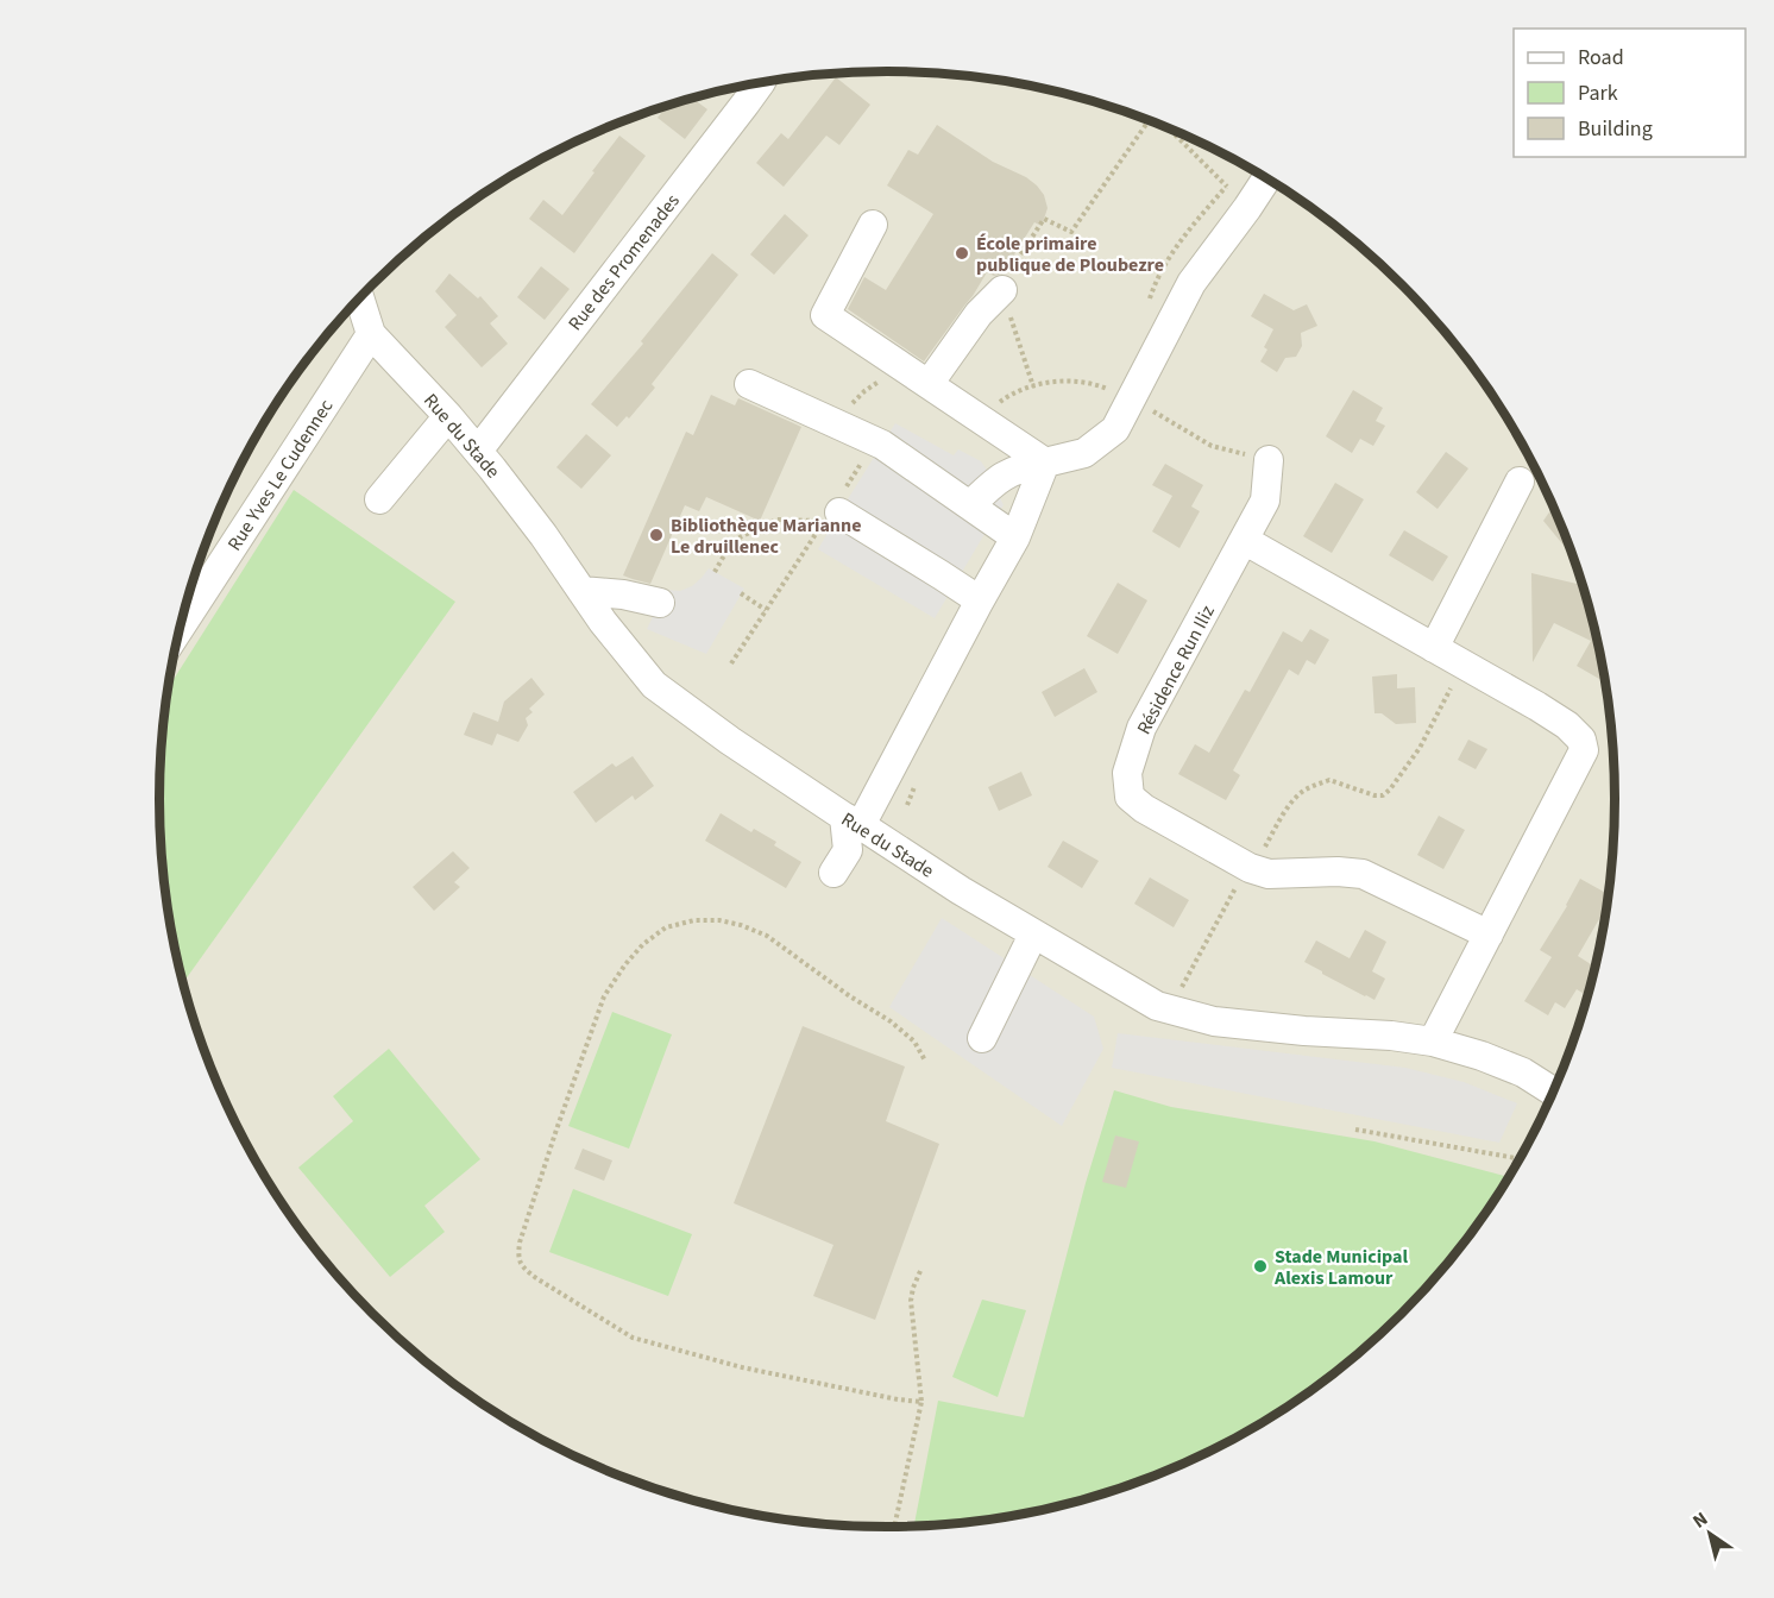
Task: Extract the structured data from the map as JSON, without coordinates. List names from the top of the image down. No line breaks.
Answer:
{"streets":{"street":["Rue des Promenades","Rue du Stade","Rue Yves Le Cudennec","Résidence Run Iliz"]},"crossings":[["Rue des Promenades","Rue du Stade"],["Rue du Stade","Rue Yves Le Cudennec"]],"places":["École primaire publique de Ploubezre","Bibliothèque Marianne Le druillenec","Stade Municipal Alexis Lamour"],"legend":["Road","Park","Building"],"north":"top left"}
